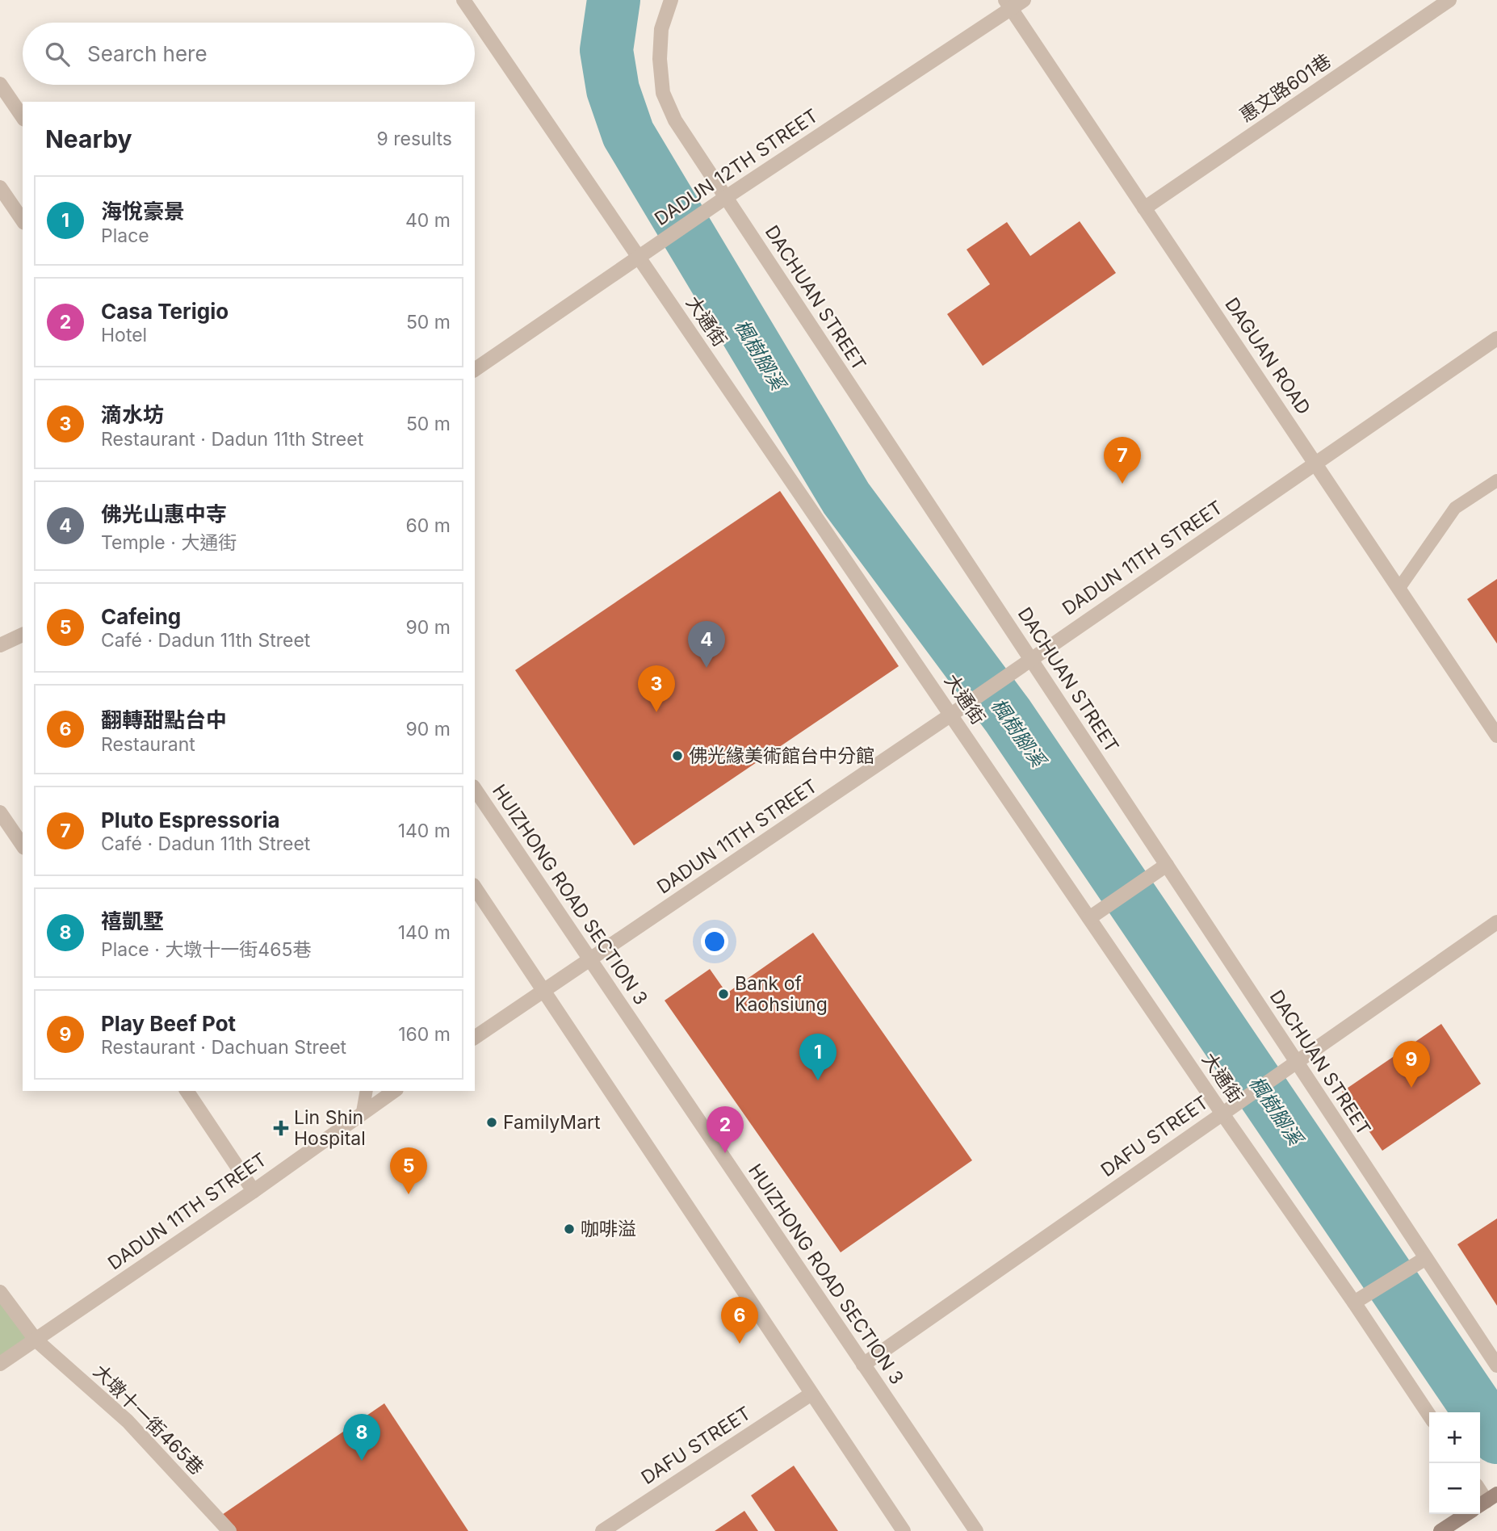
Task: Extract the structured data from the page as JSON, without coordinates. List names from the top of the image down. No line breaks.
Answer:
{"streets":{"street":["惠文路601巷","DADUN 12TH STREET","DACHUAN STREET","大通街","DAGUAN ROAD","DADUN 11TH STREET","HUIZHONG ROAD SECTION 3","DAFU STREET","大墩十一街465巷"]},"crossings":[["惠文路601巷","DAGUAN ROAD"],["DADUN 12TH STREET","DACHUAN STREET"],["DADUN 12TH STREET","大通街"],["DADUN 12TH STREET","DAGUAN ROAD"],["DACHUAN STREET","DADUN 11TH STREET"],["DACHUAN STREET","DAFU STREET"],["大通街","DADUN 11TH STREET"],["大通街","DAFU STREET"],["DAGUAN ROAD","DADUN 11TH STREET"],["DADUN 11TH STREET","HUIZHONG ROAD SECTION 3"],["DADUN 11TH STREET","大墩十一街465巷"],["HUIZHONG ROAD SECTION 3","DAFU STREET"]],"water":["楓樹腳溪"],"places":{"other":["佛光緣美術館台中分館","Bank of Kaohsiung","FamilyMart","咖啡溢"],"health":["Lin Shin Hospital"]},"page":{"search":"Search here","heading":["Nearby","9 results"],"list":[{"mark":"1","name":"海悅豪景","note":"Place","value":"40 m"},{"mark":"2","name":"Casa Terigio","note":"Hotel","value":"50 m"},{"mark":"3","name":"滴水坊","note":"Restaurant · Dadun 11th Street","value":"50 m"},{"mark":"4","name":"佛光山惠中寺","note":"Temple · 大通街","value":"60 m"},{"mark":"5","name":"Cafeing","note":"Café · Dadun 11th Street","value":"90 m"},{"mark":"6","name":"翻轉甜點台中","note":"Restaurant","value":"90 m"},{"mark":"7","name":"Pluto Espressoria","note":"Café · Dadun 11th Street","value":"140 m"},{"mark":"8","name":"禧凱墅","note":"Place · 大墩十一街465巷","value":"140 m"},{"mark":"9","name":"Play Beef Pot","note":"Restaurant · Dachuan Street","value":"160 m"}],"pins":["7","4","3","1","9","2","5","6","8"],"map_buttons":["+","−"]}}
